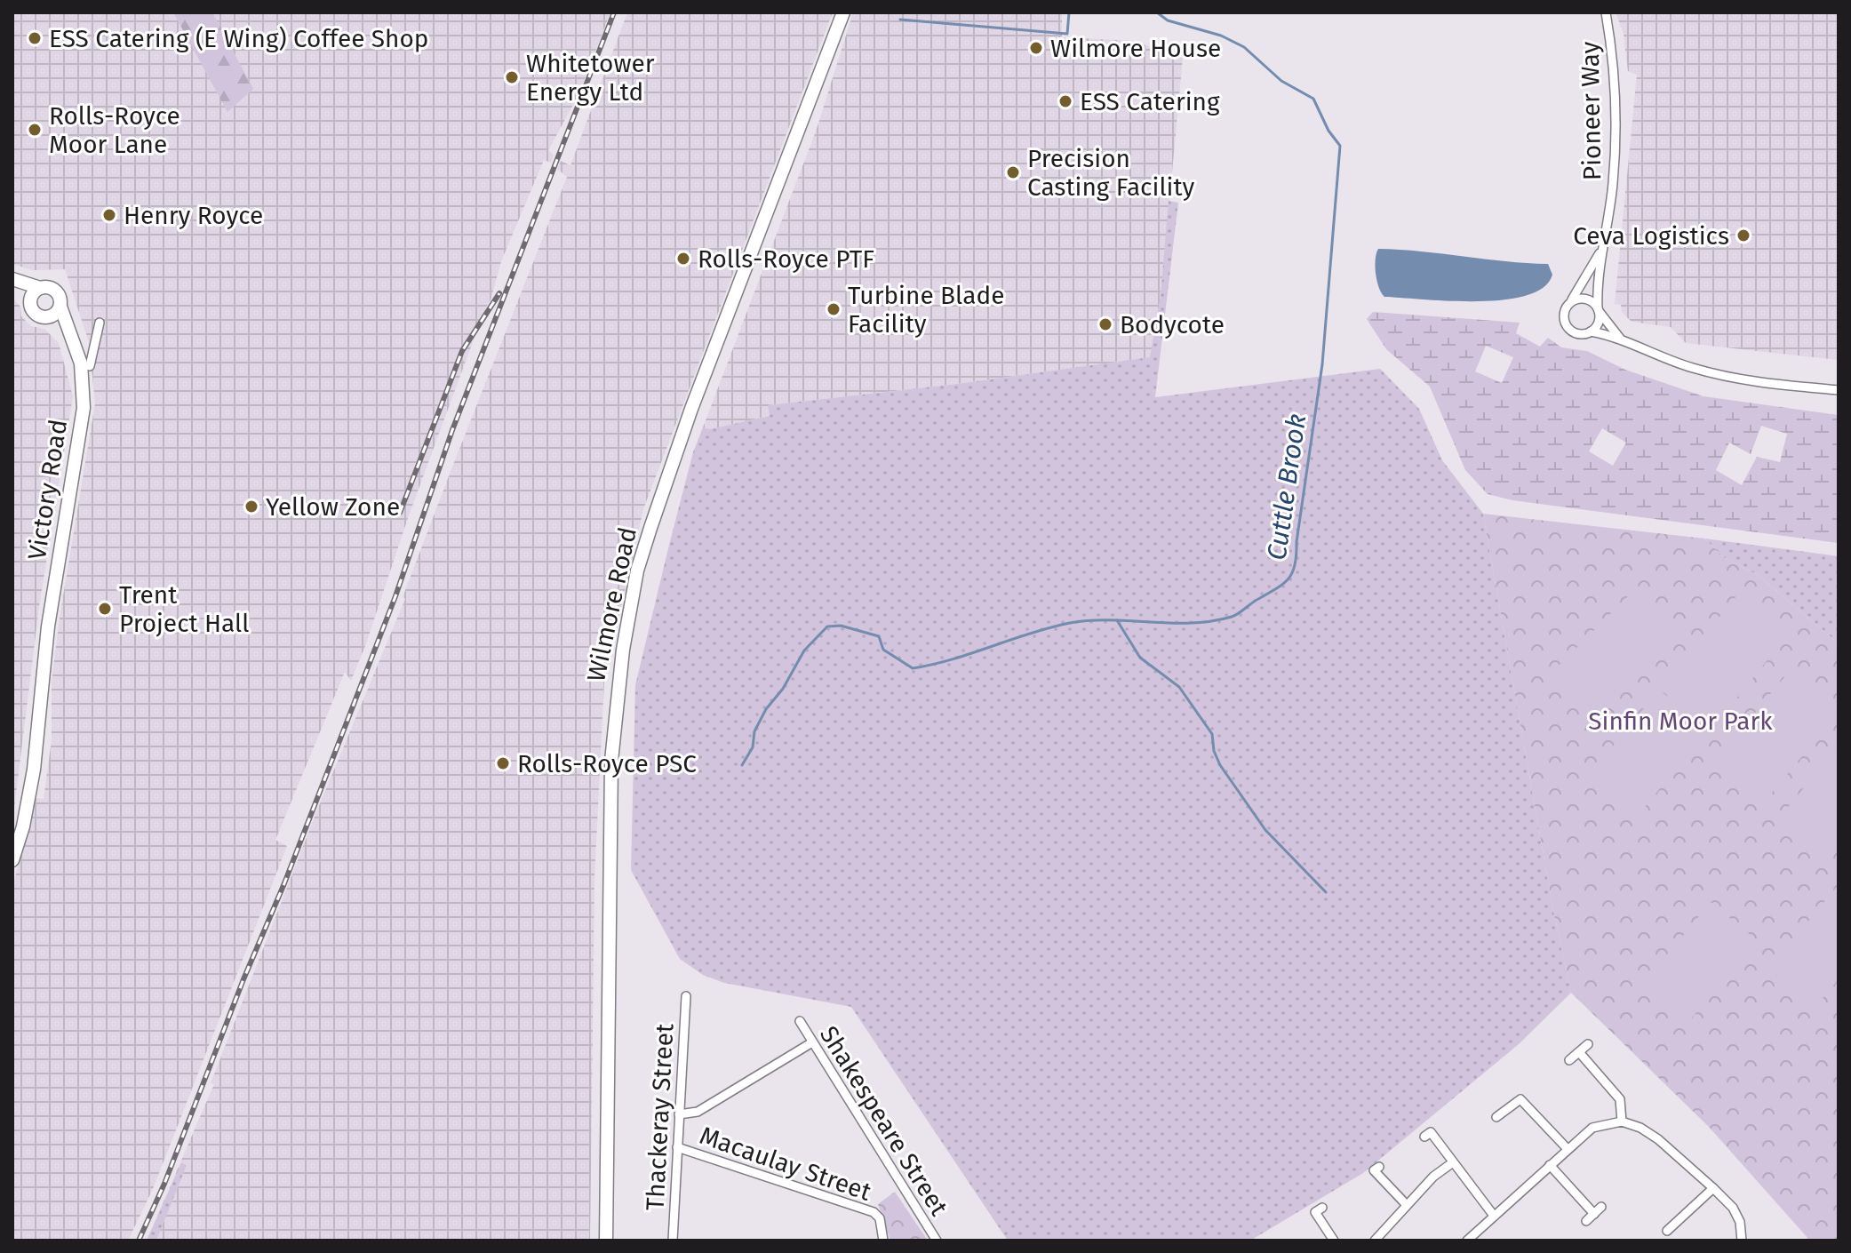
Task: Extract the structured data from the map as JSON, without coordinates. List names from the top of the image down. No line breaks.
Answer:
{"streets":{"street":["Pioneer Way","Victory Road","Wilmore Road","Thackeray Street","Shakespeare Street","Macaulay Street"]},"crossings":[["Thackeray Street","Macaulay Street"]],"water":["Cuttle Brook"],"parks":["Sinfin Moor Park"],"places":["ESS Catering (E Wing) Coffee Shop","Wilmore House","Whitetower Energy Ltd","ESS Catering","Rolls-Royce Moor Lane","Precision Casting Facility","Henry Royce","Ceva Logistics","Rolls-Royce PTF","Turbine Blade Facility","Bodycote","Yellow Zone","Trent Project Hall","Rolls-Royce PSC"]}
